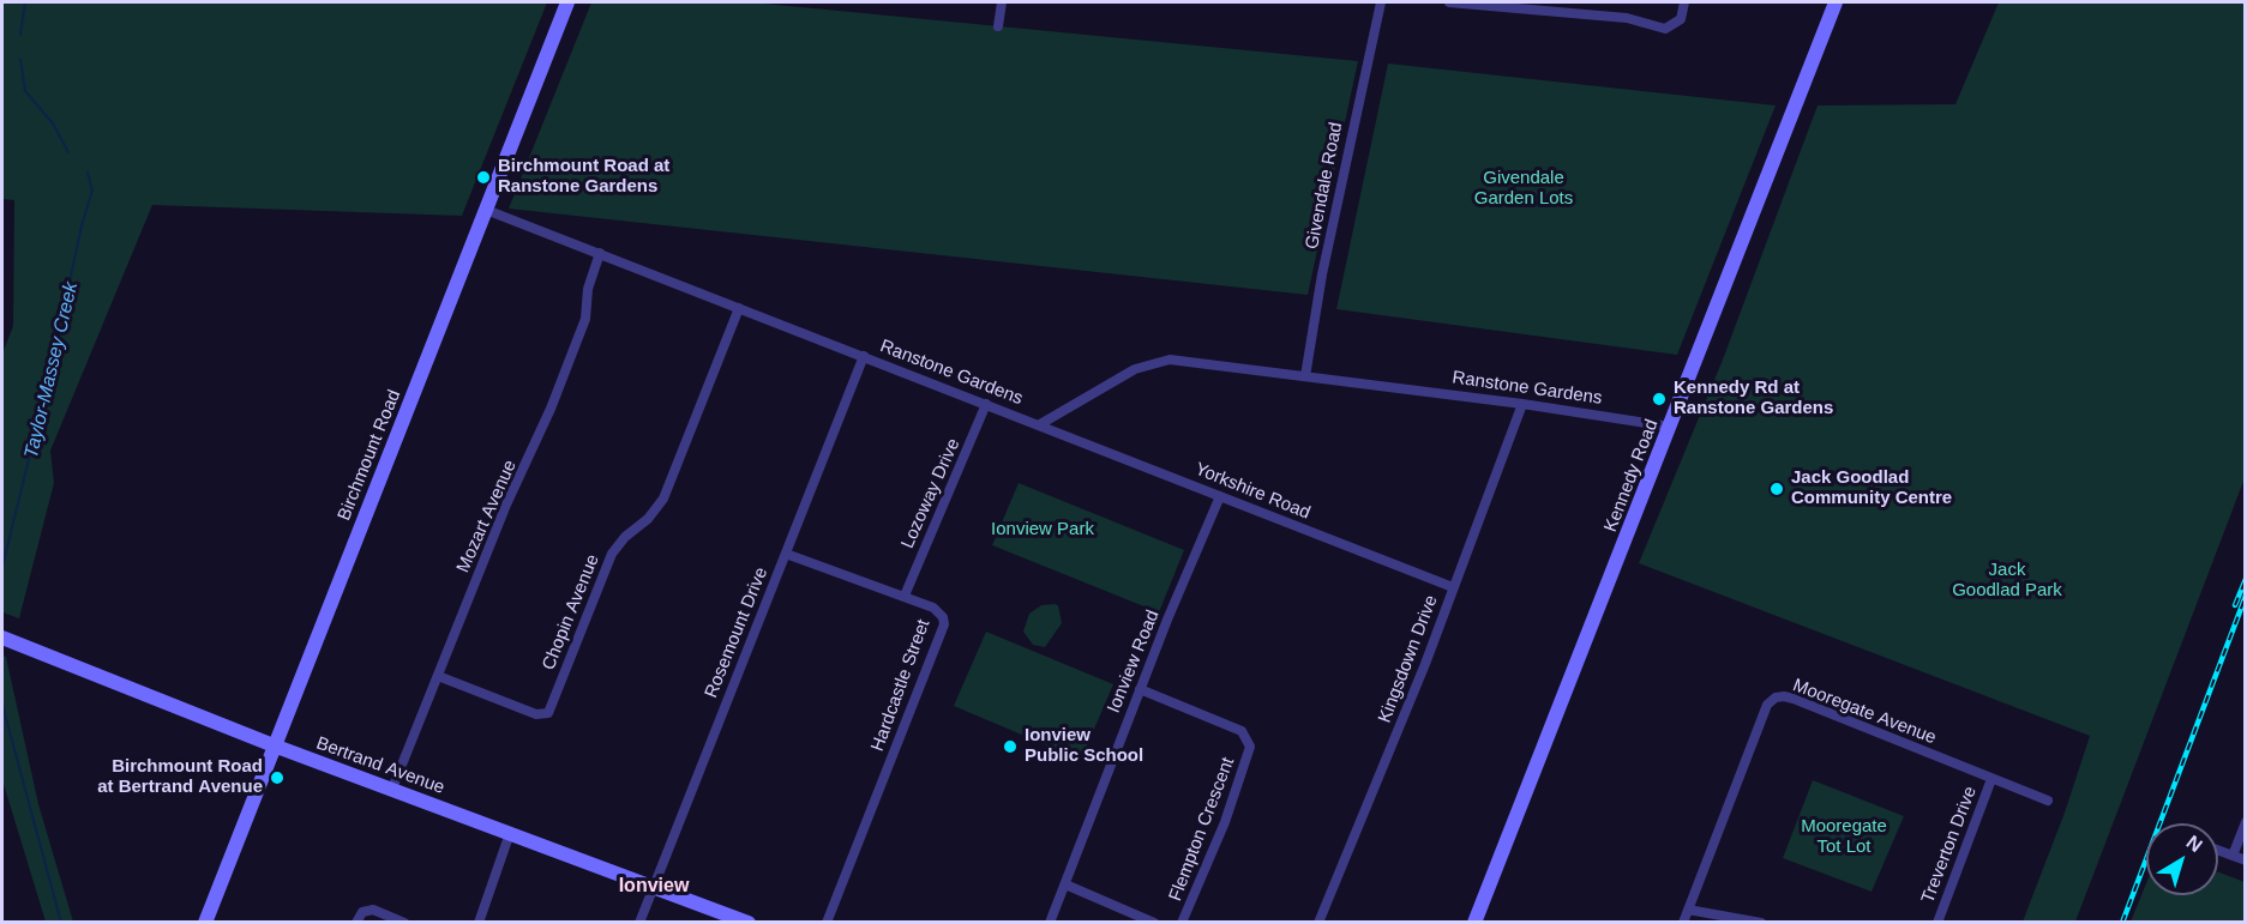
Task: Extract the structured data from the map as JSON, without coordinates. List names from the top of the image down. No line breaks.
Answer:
{"streets":{"main road":["Birchmount Road","Kennedy Road","Bertrand Avenue"],"street":["Givendale Road","Ranstone Gardens","Yorkshire Road","Lozoway Drive","Mozart Avenue","Chopin Avenue","Rosemount Drive","Kingsdown Drive","Ionview Road","Hardcastle Street","Mooregate Avenue","Flempton Crescent","Treverton Drive"]},"crossings":[["Givendale Road","Ranstone Gardens"],["Ranstone Gardens","Birchmount Road"],["Ranstone Gardens","Kennedy Road"],["Ranstone Gardens","Yorkshire Road"],["Ranstone Gardens","Lozoway Drive"],["Ranstone Gardens","Mozart Avenue"],["Ranstone Gardens","Chopin Avenue"],["Ranstone Gardens","Rosemount Drive"],["Ranstone Gardens","Kingsdown Drive"],["Birchmount Road","Bertrand Avenue"],["Yorkshire Road","Kingsdown Drive"],["Yorkshire Road","Ionview Road"],["Lozoway Drive","Hardcastle Street"],["Mozart Avenue","Chopin Avenue"],["Mozart Avenue","Bertrand Avenue"],["Rosemount Drive","Hardcastle Street"],["Rosemount Drive","Bertrand Avenue"],["Ionview Road","Flempton Crescent"],["Mooregate Avenue","Treverton Drive"]],"districts":["Ionview"],"water":["Taylor-Massey Creek"],"parks":["Givendale Garden Lots","Ionview Park","Jack Goodlad Park","Mooregate Tot Lot"],"places":["Birchmount Road at Ranstone Gardens","Kennedy Rd at Ranstone Gardens","Jack Goodlad Community Centre","Ionview Public School","Birchmount Road at Bertrand Avenue"],"north":"top right"}
